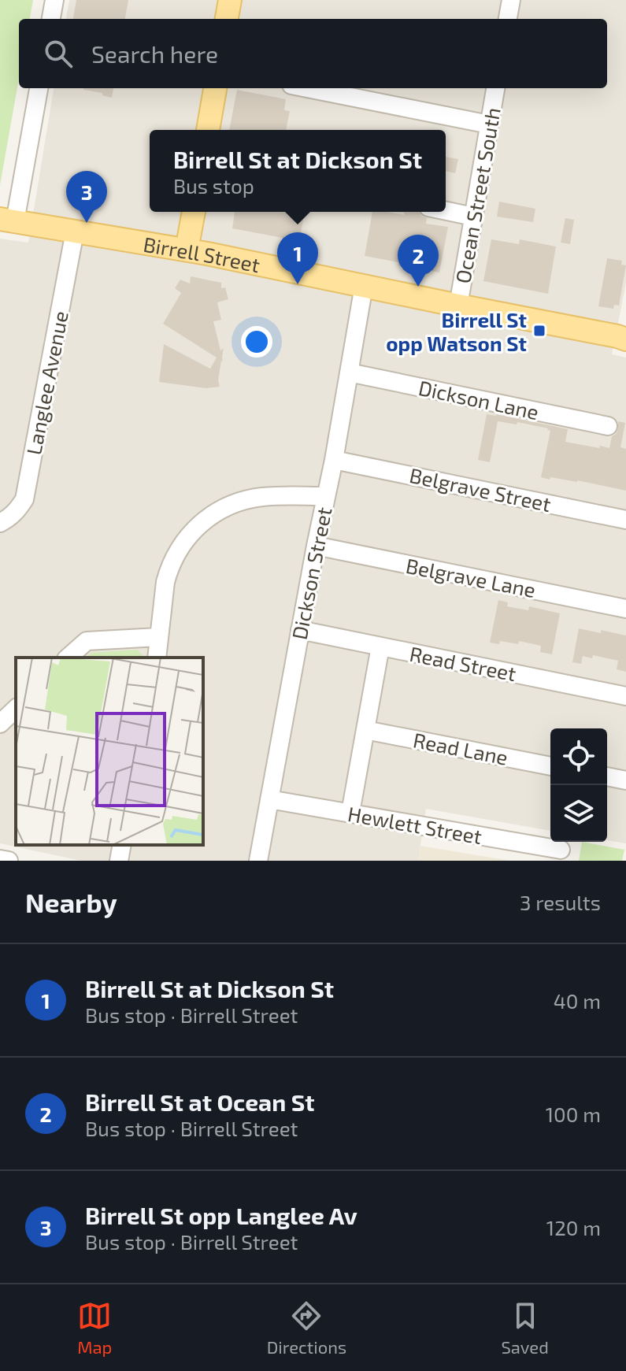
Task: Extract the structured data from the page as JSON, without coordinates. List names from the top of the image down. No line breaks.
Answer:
{"streets":{"main road":["Birrell Street"],"street":["Ocean Street South","Langlee Avenue","Dickson Lane","Belgrave Street","Dickson Street","Belgrave Lane","Read Street","Read Lane","Hewlett Street"]},"crossings":[["Ocean Street South","Birrell Street"],["Birrell Street","Langlee Avenue"],["Birrell Street","Dickson Street"],["Dickson Lane","Dickson Street"],["Belgrave Street","Dickson Street"],["Dickson Street","Belgrave Lane"],["Dickson Street","Read Street"],["Dickson Street","Hewlett Street"]],"places":{"transit":["Birrell St opp Watson St"]},"page":{"search":"Search here","popup":["Birrell St at Dickson St","Bus stop"],"pins":["3","1","2"],"heading":["Nearby","3 results"],"list":[{"mark":"1","name":"Birrell St at Dickson St","note":"Bus stop · Birrell Street","value":"40 m"},{"mark":"2","name":"Birrell St at Ocean St","note":"Bus stop · Birrell Street","value":"100 m"},{"mark":"3","name":"Birrell St opp Langlee Av","note":"Bus stop · Birrell Street","value":"120 m"}],"nav":["Map","Directions","Saved"]}}
